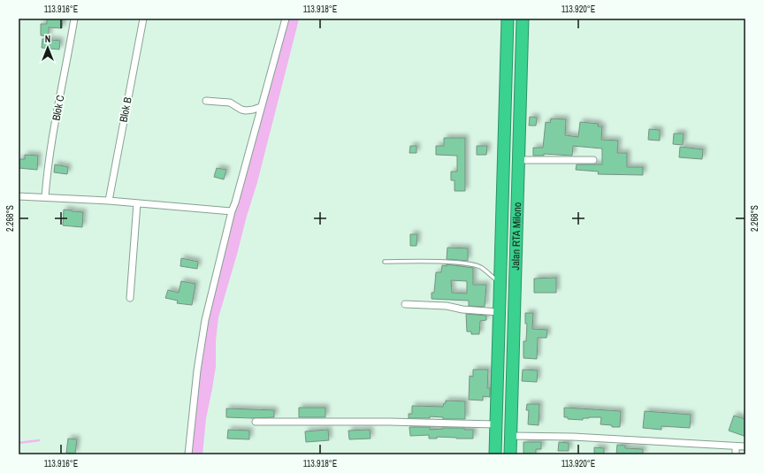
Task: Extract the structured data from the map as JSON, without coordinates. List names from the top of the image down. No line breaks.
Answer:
{"streets":{"highway":["Jalan RTA Milono"],"street":["Blok C","Blok B"]},"north":"top","coordinates":["113.916°E","113.918°E","113.920°E","2.268°S"]}
